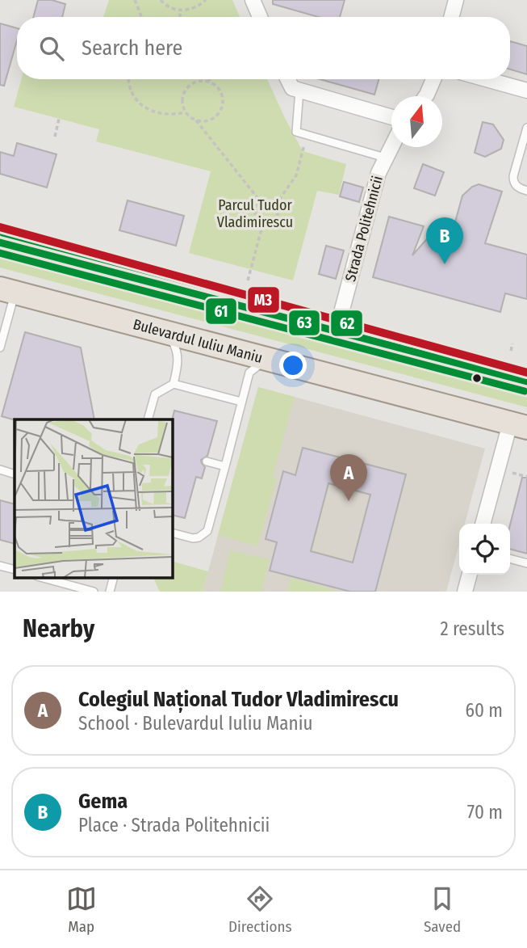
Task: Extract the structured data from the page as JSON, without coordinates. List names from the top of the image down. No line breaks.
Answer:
{"streets":{"main road":["Bulevardul Iuliu Maniu"],"street":["Strada Politehnicii"]},"parks":["Parcul Tudor Vladimirescu"],"lines":["transit line M3","transit line 62","transit line 63","transit line 61"],"north":"top","page":{"search":"Search here","pins":["B","A"],"heading":["Nearby","2 results"],"list":[{"mark":"A","name":"Colegiul Național Tudor Vladimirescu","note":"School · Bulevardul Iuliu Maniu","value":"60 m"},{"mark":"B","name":"Gema","note":"Place · Strada Politehnicii","value":"70 m"}],"nav":["Map","Directions","Saved"]}}
